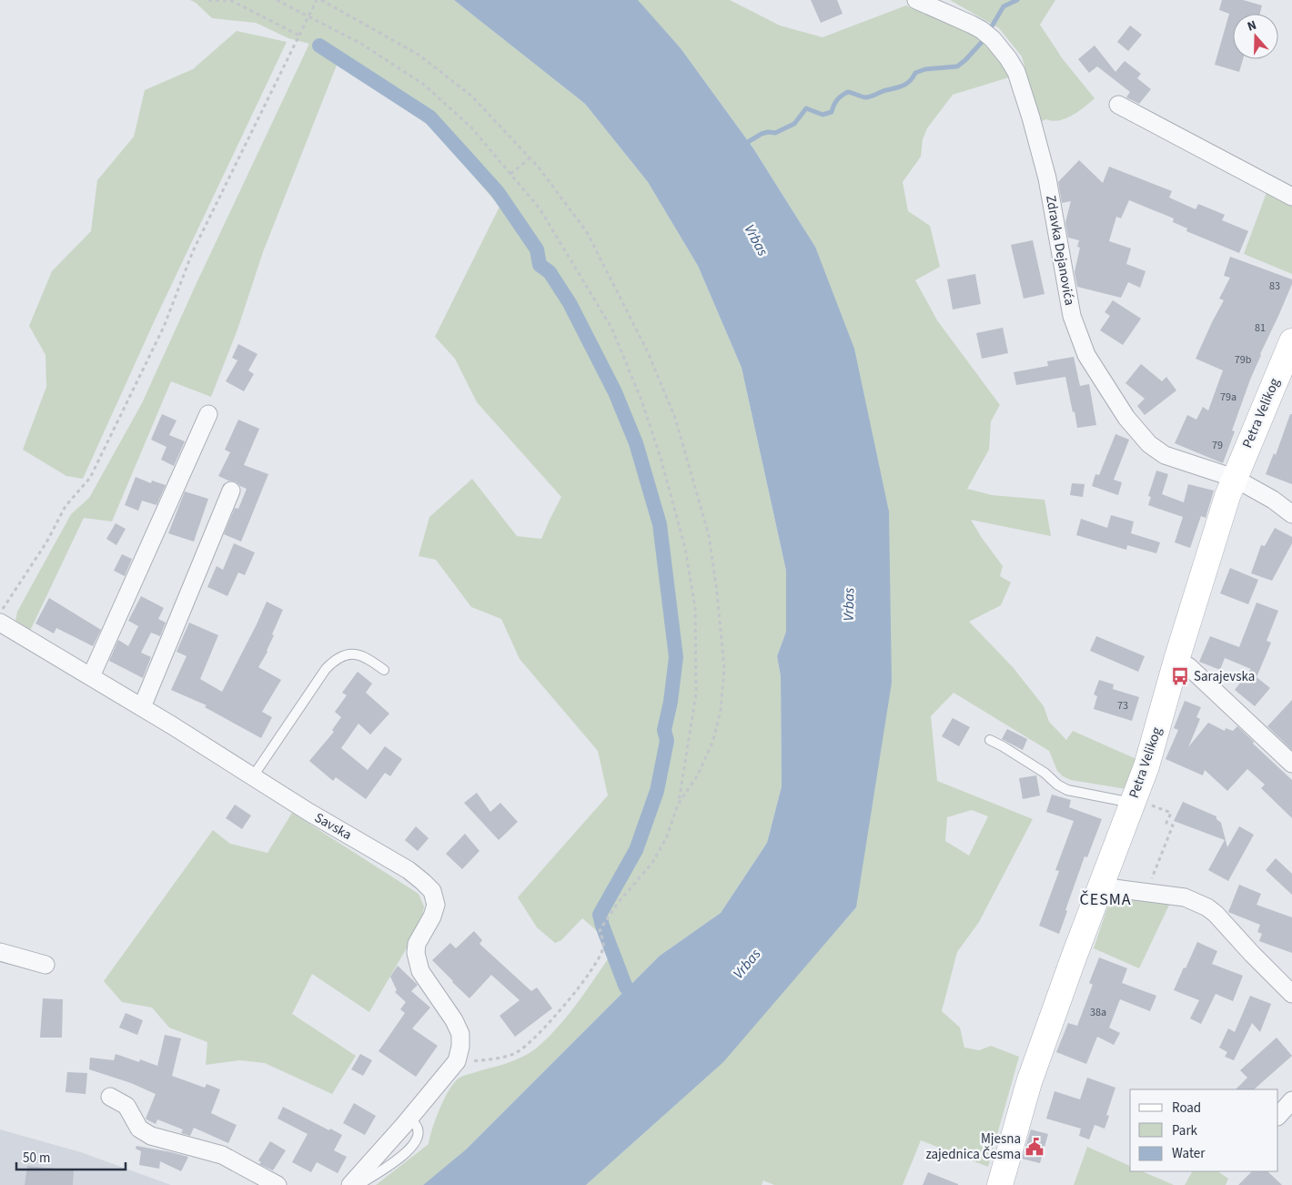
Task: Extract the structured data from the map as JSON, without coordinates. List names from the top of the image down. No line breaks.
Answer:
{"streets":{"street":["Zdravka Dejanovića","Petra Velikog","Savska"]},"crossings":[["Zdravka Dejanovića","Petra Velikog"]],"districts":["ČESMA"],"water":["Vrbas"],"places":{"bus stop":["Sarajevska"],"public building":["Mjesna zajednica Česma"]},"house_numbers":["83","81","79b","79a","79","73","38a"],"legend":["Road","Park","Water"],"scale_bar":"50 m","north":"top"}
